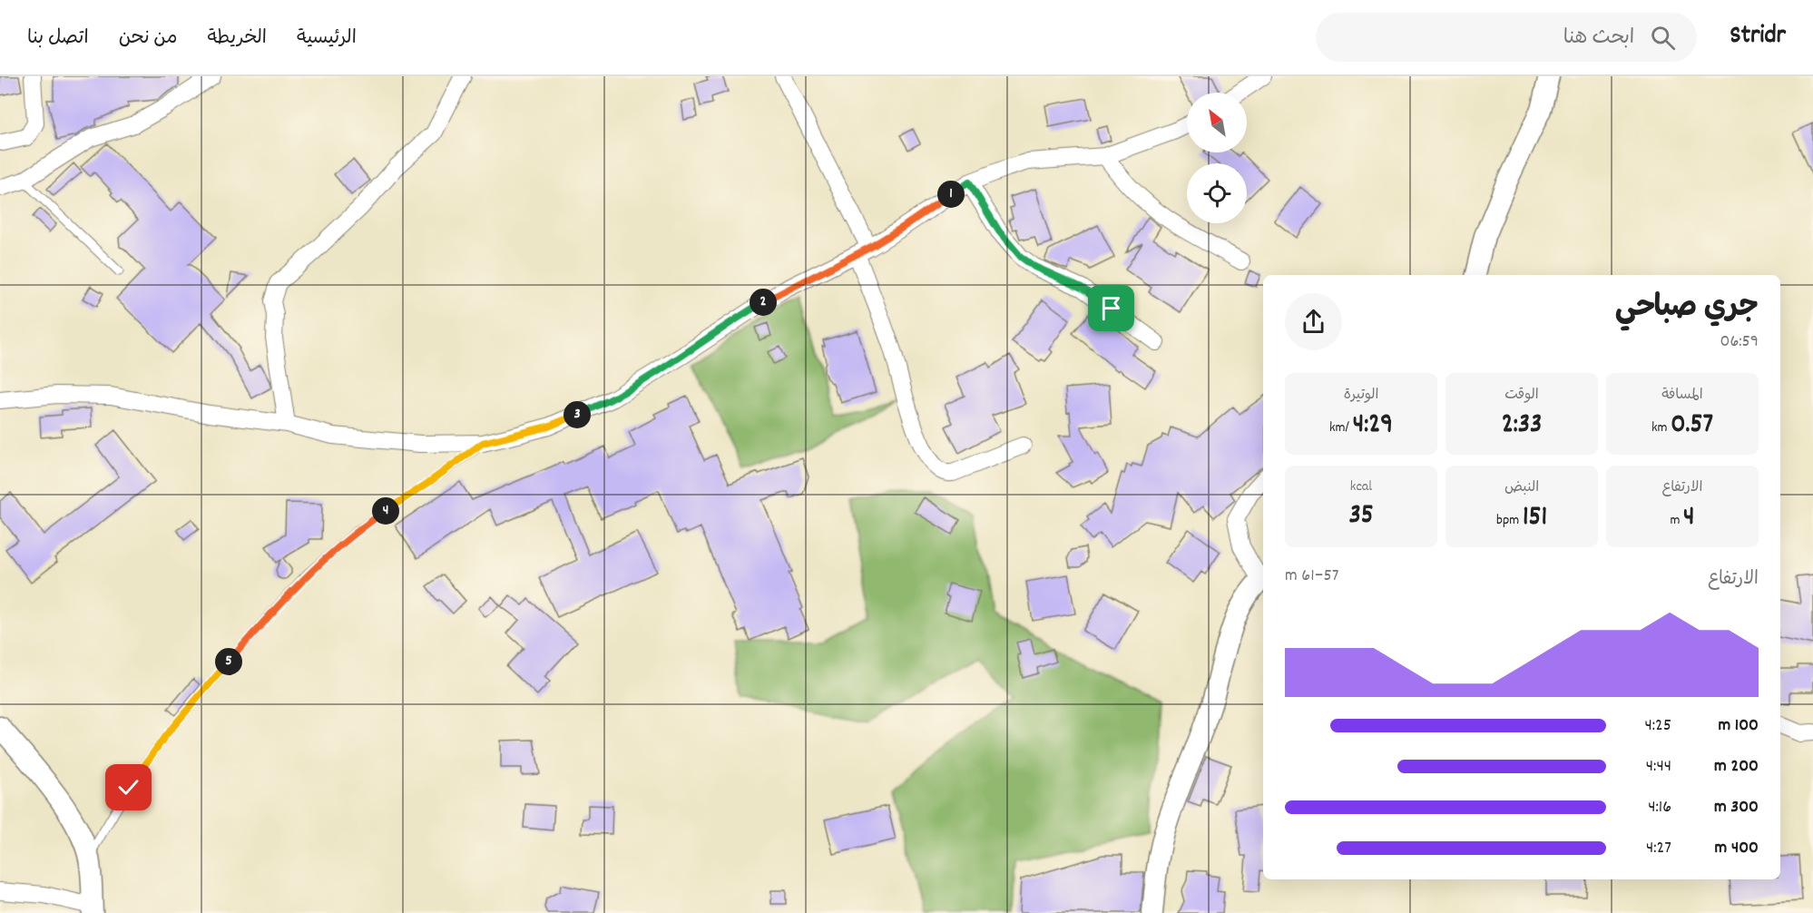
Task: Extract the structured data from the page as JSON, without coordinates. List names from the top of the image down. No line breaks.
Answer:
{"north":"top left","page":{"header":"Stridr","search":"ابحث هنا","nav":["الرئيسية","الخريطة","من نحن","اتصل بنا"],"pins":["1","2","3","4","5"],"heading":["جري صباحي","06:59"],"stats":[["المسافة","0.57 km"],["الوقت","2:33"],["الوتيرة","4:29 /km"],["الارتفاع","4 m"],["النبض","151 bpm"],["kcal","35"]],"chart":["الارتفاع","57–61 m"],"list":[{"name":"100 m","note":"4:25"},{"name":"200 m","note":"4:44"},{"name":"300 m","note":"4:16"},{"name":"400 m","note":"4:27"}]}}
